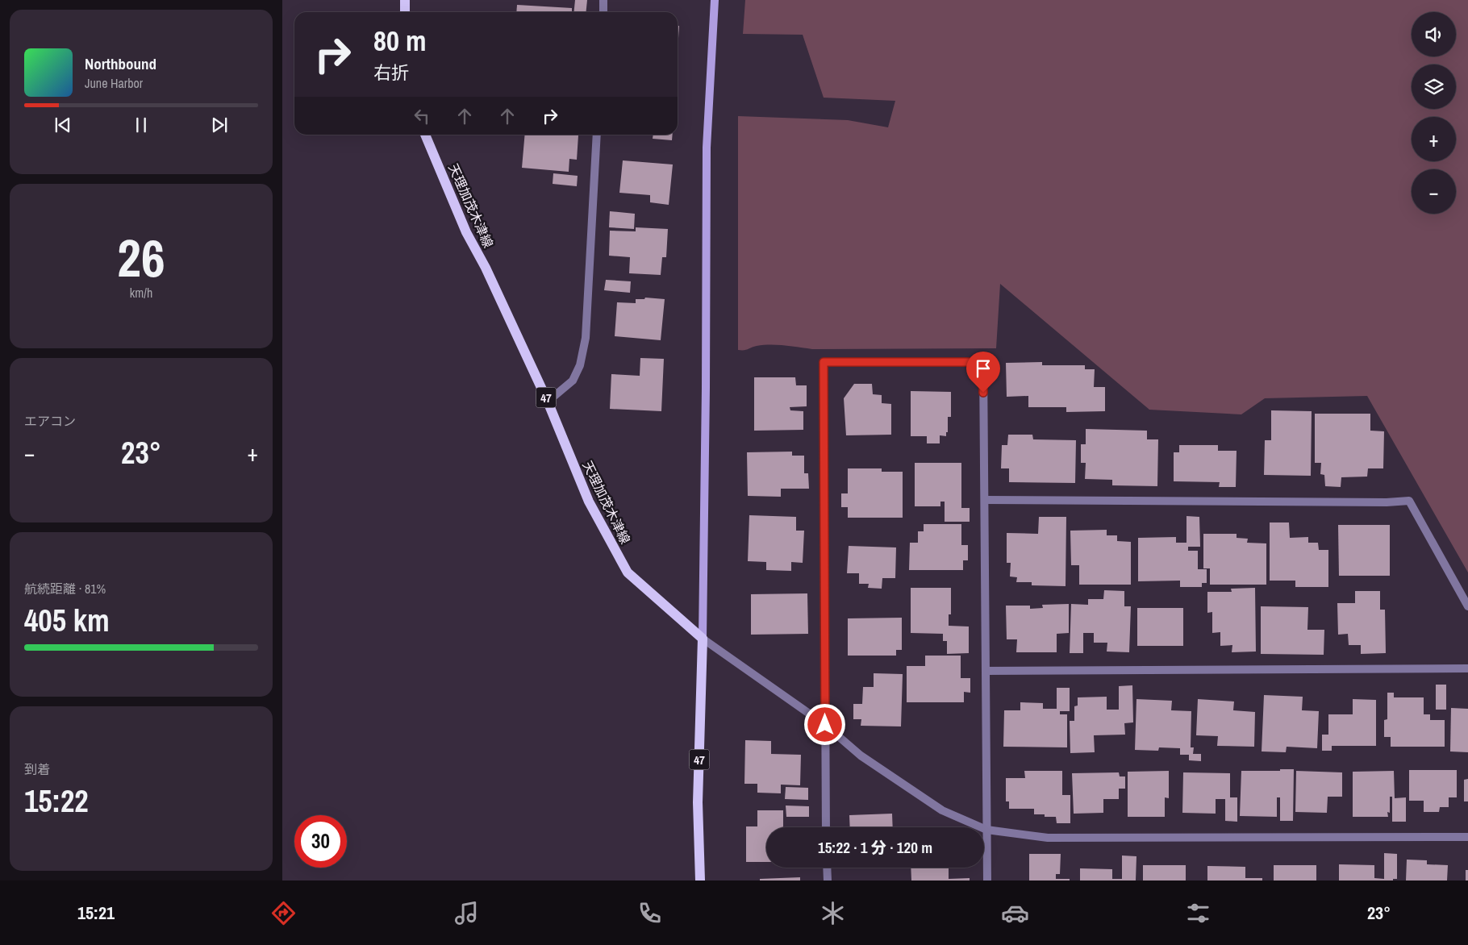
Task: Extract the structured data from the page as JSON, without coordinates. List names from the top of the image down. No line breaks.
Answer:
{"streets":{"main road":["天理加茂木津線","47"]},"crossings":[["天理加茂木津線","47"]],"page":{"map_buttons":["+","−"],"turn":["80 m","右折"],"song":["Northbound","June Harbor"],"tile":[["26","km/h"],"エアコン",["航続距離 · 81%","405 km"],["到着","15:22"]],"heat":["−","23°","+"],"limit":"30","trip":"15:22 · 1 分 · 120 m","tabs":["15:21","23°"]}}
